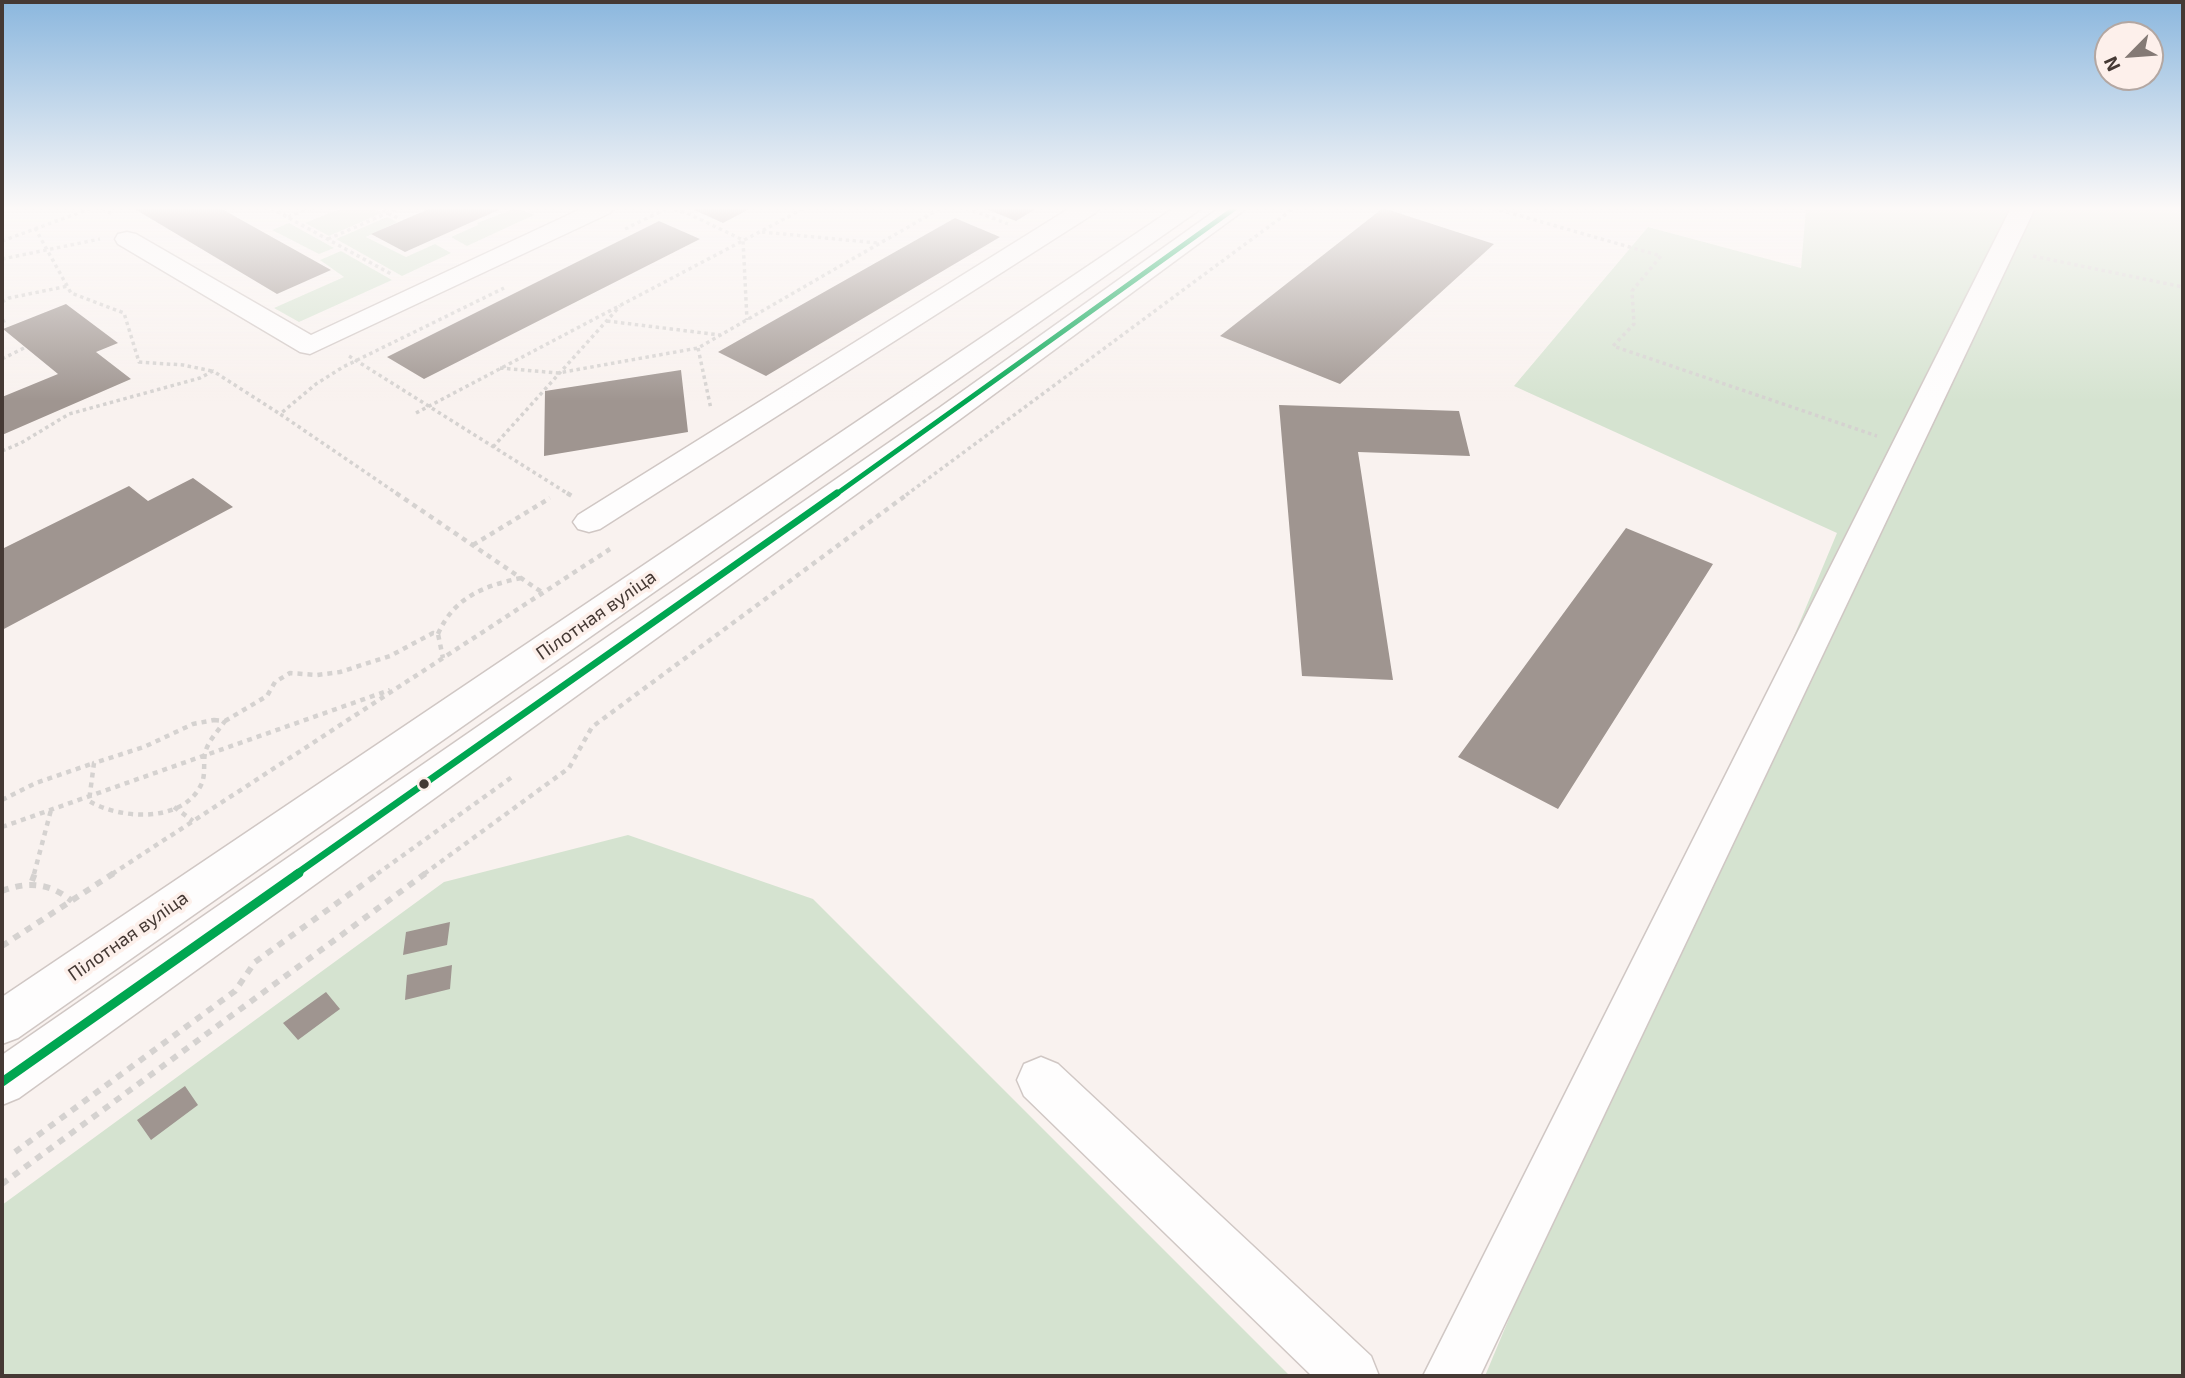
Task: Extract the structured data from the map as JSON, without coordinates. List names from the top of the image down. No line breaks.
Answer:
{"streets":{"street":["Пілотная вуліца"]},"north":"bottom left"}
